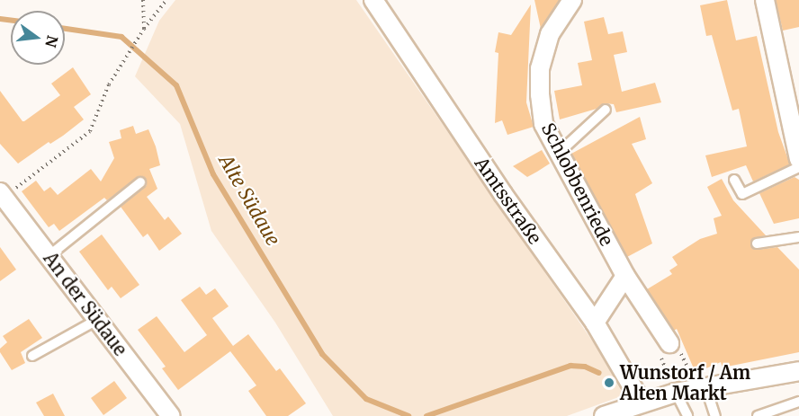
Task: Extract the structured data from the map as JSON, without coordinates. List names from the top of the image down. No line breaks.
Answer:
{"streets":{"street":["Schlobbenriede","Amtsstraße","An der Südaue"]},"water":["Alte Südaue"],"places":["Wunstorf / Am Alten Markt"],"north":"right"}
